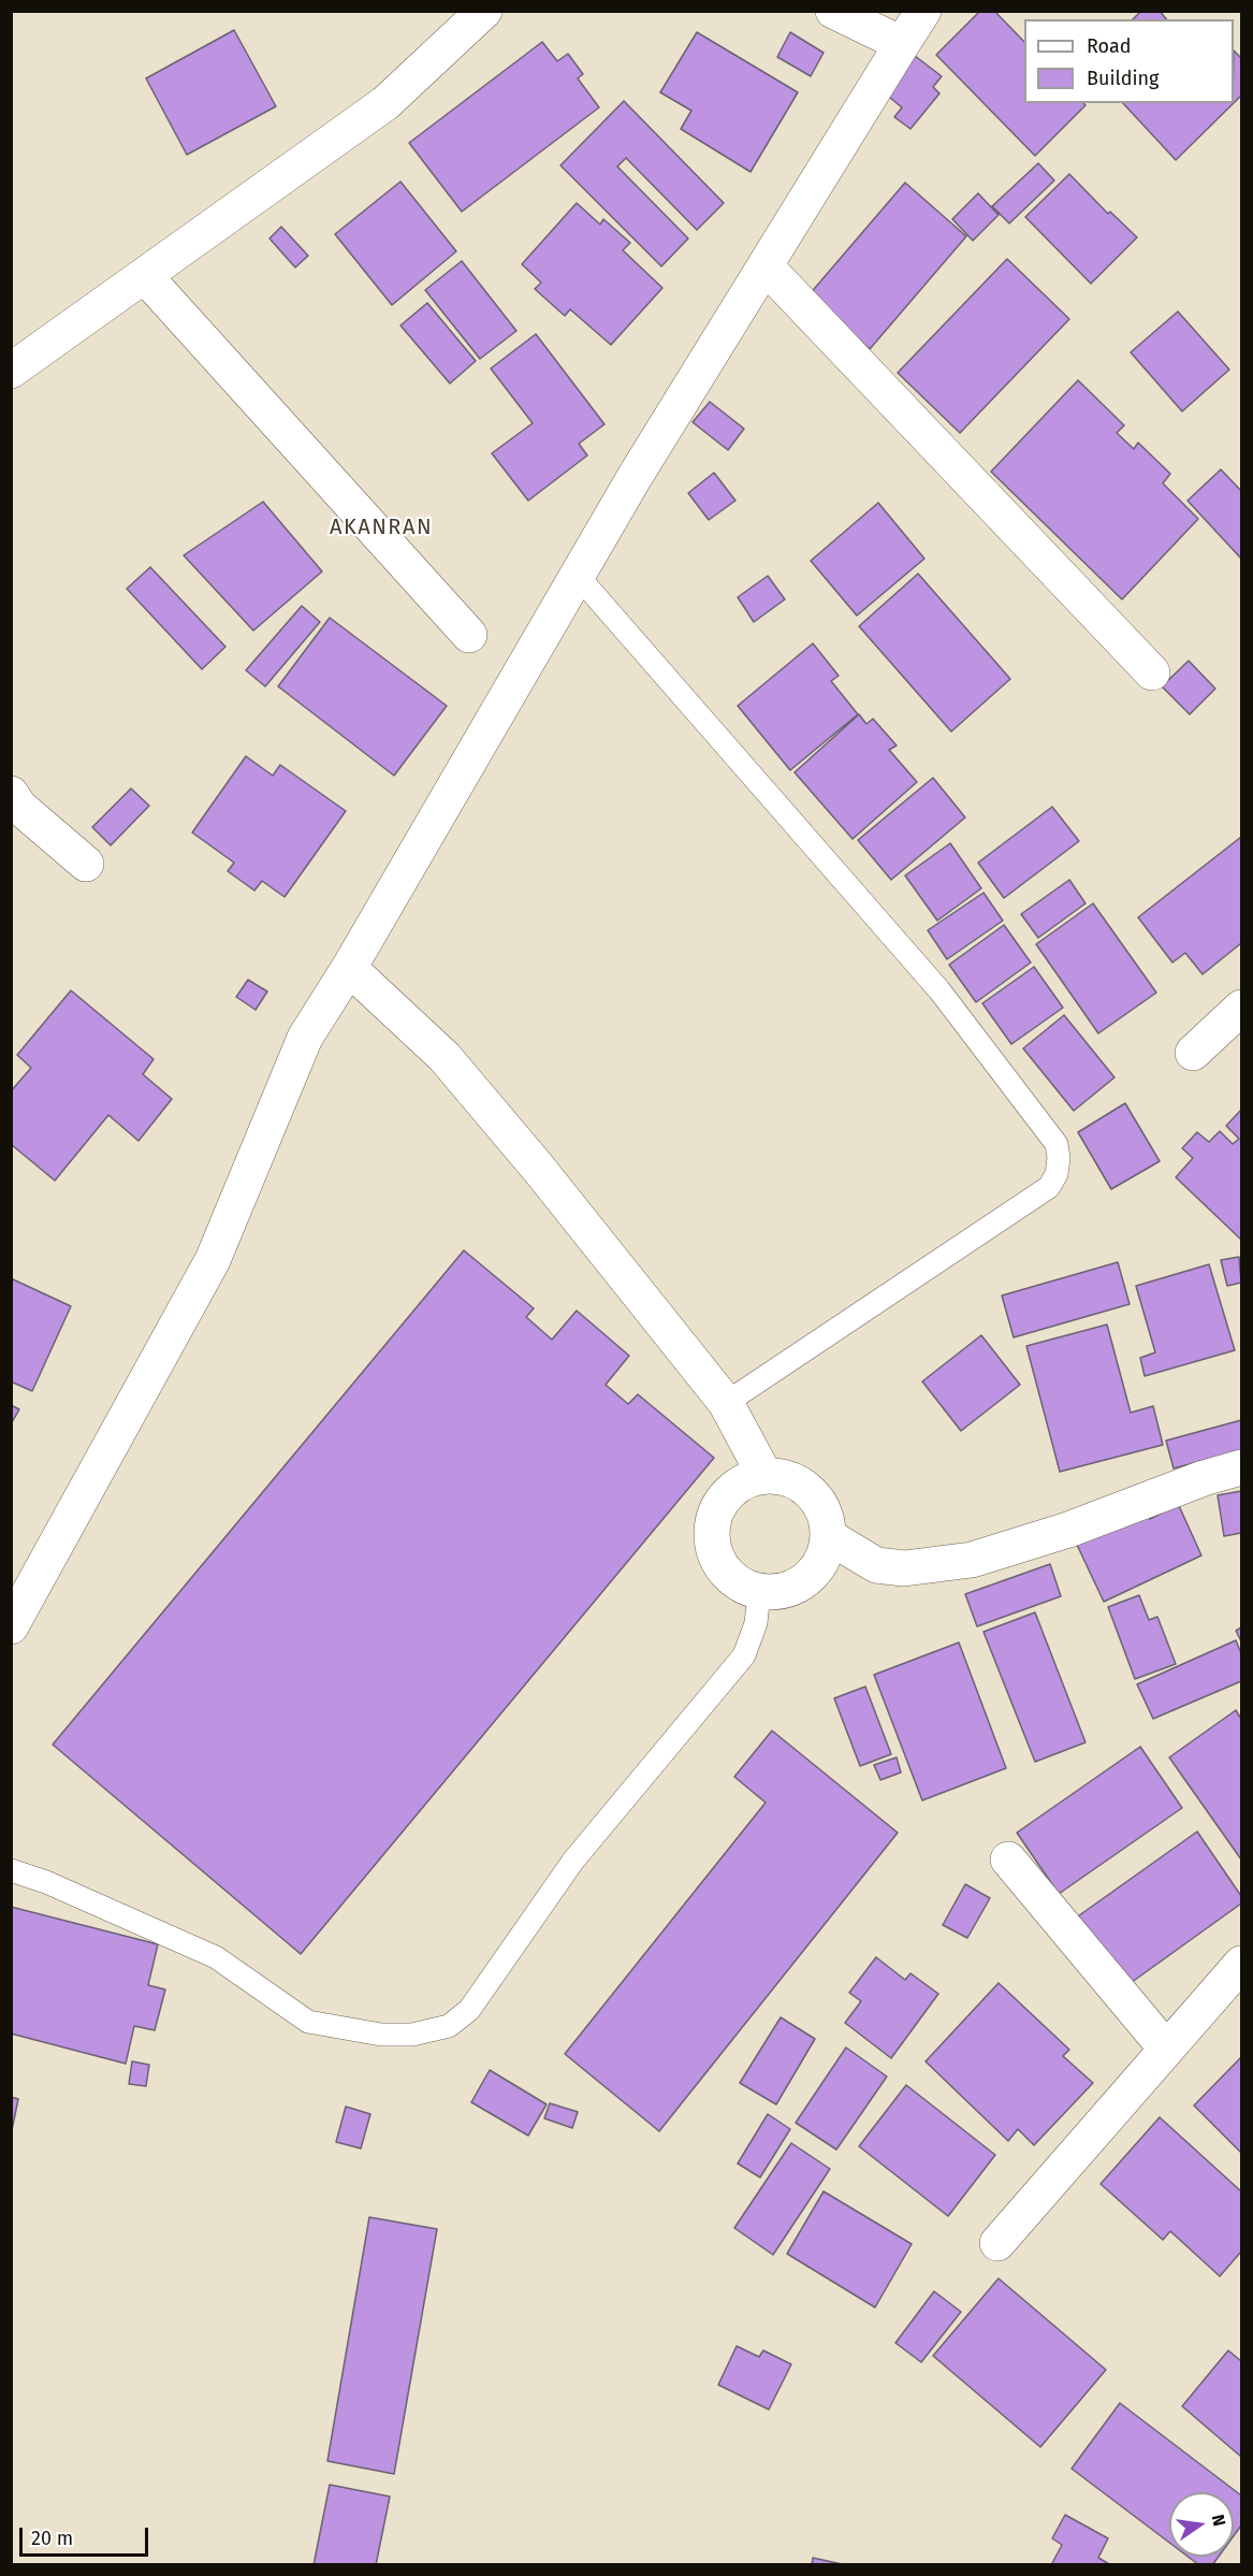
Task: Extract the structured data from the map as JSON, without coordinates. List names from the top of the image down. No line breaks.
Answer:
{"districts":["AKANRAN"],"legend":["Road","Building"],"scale_bar":"20 m","north":"right"}
